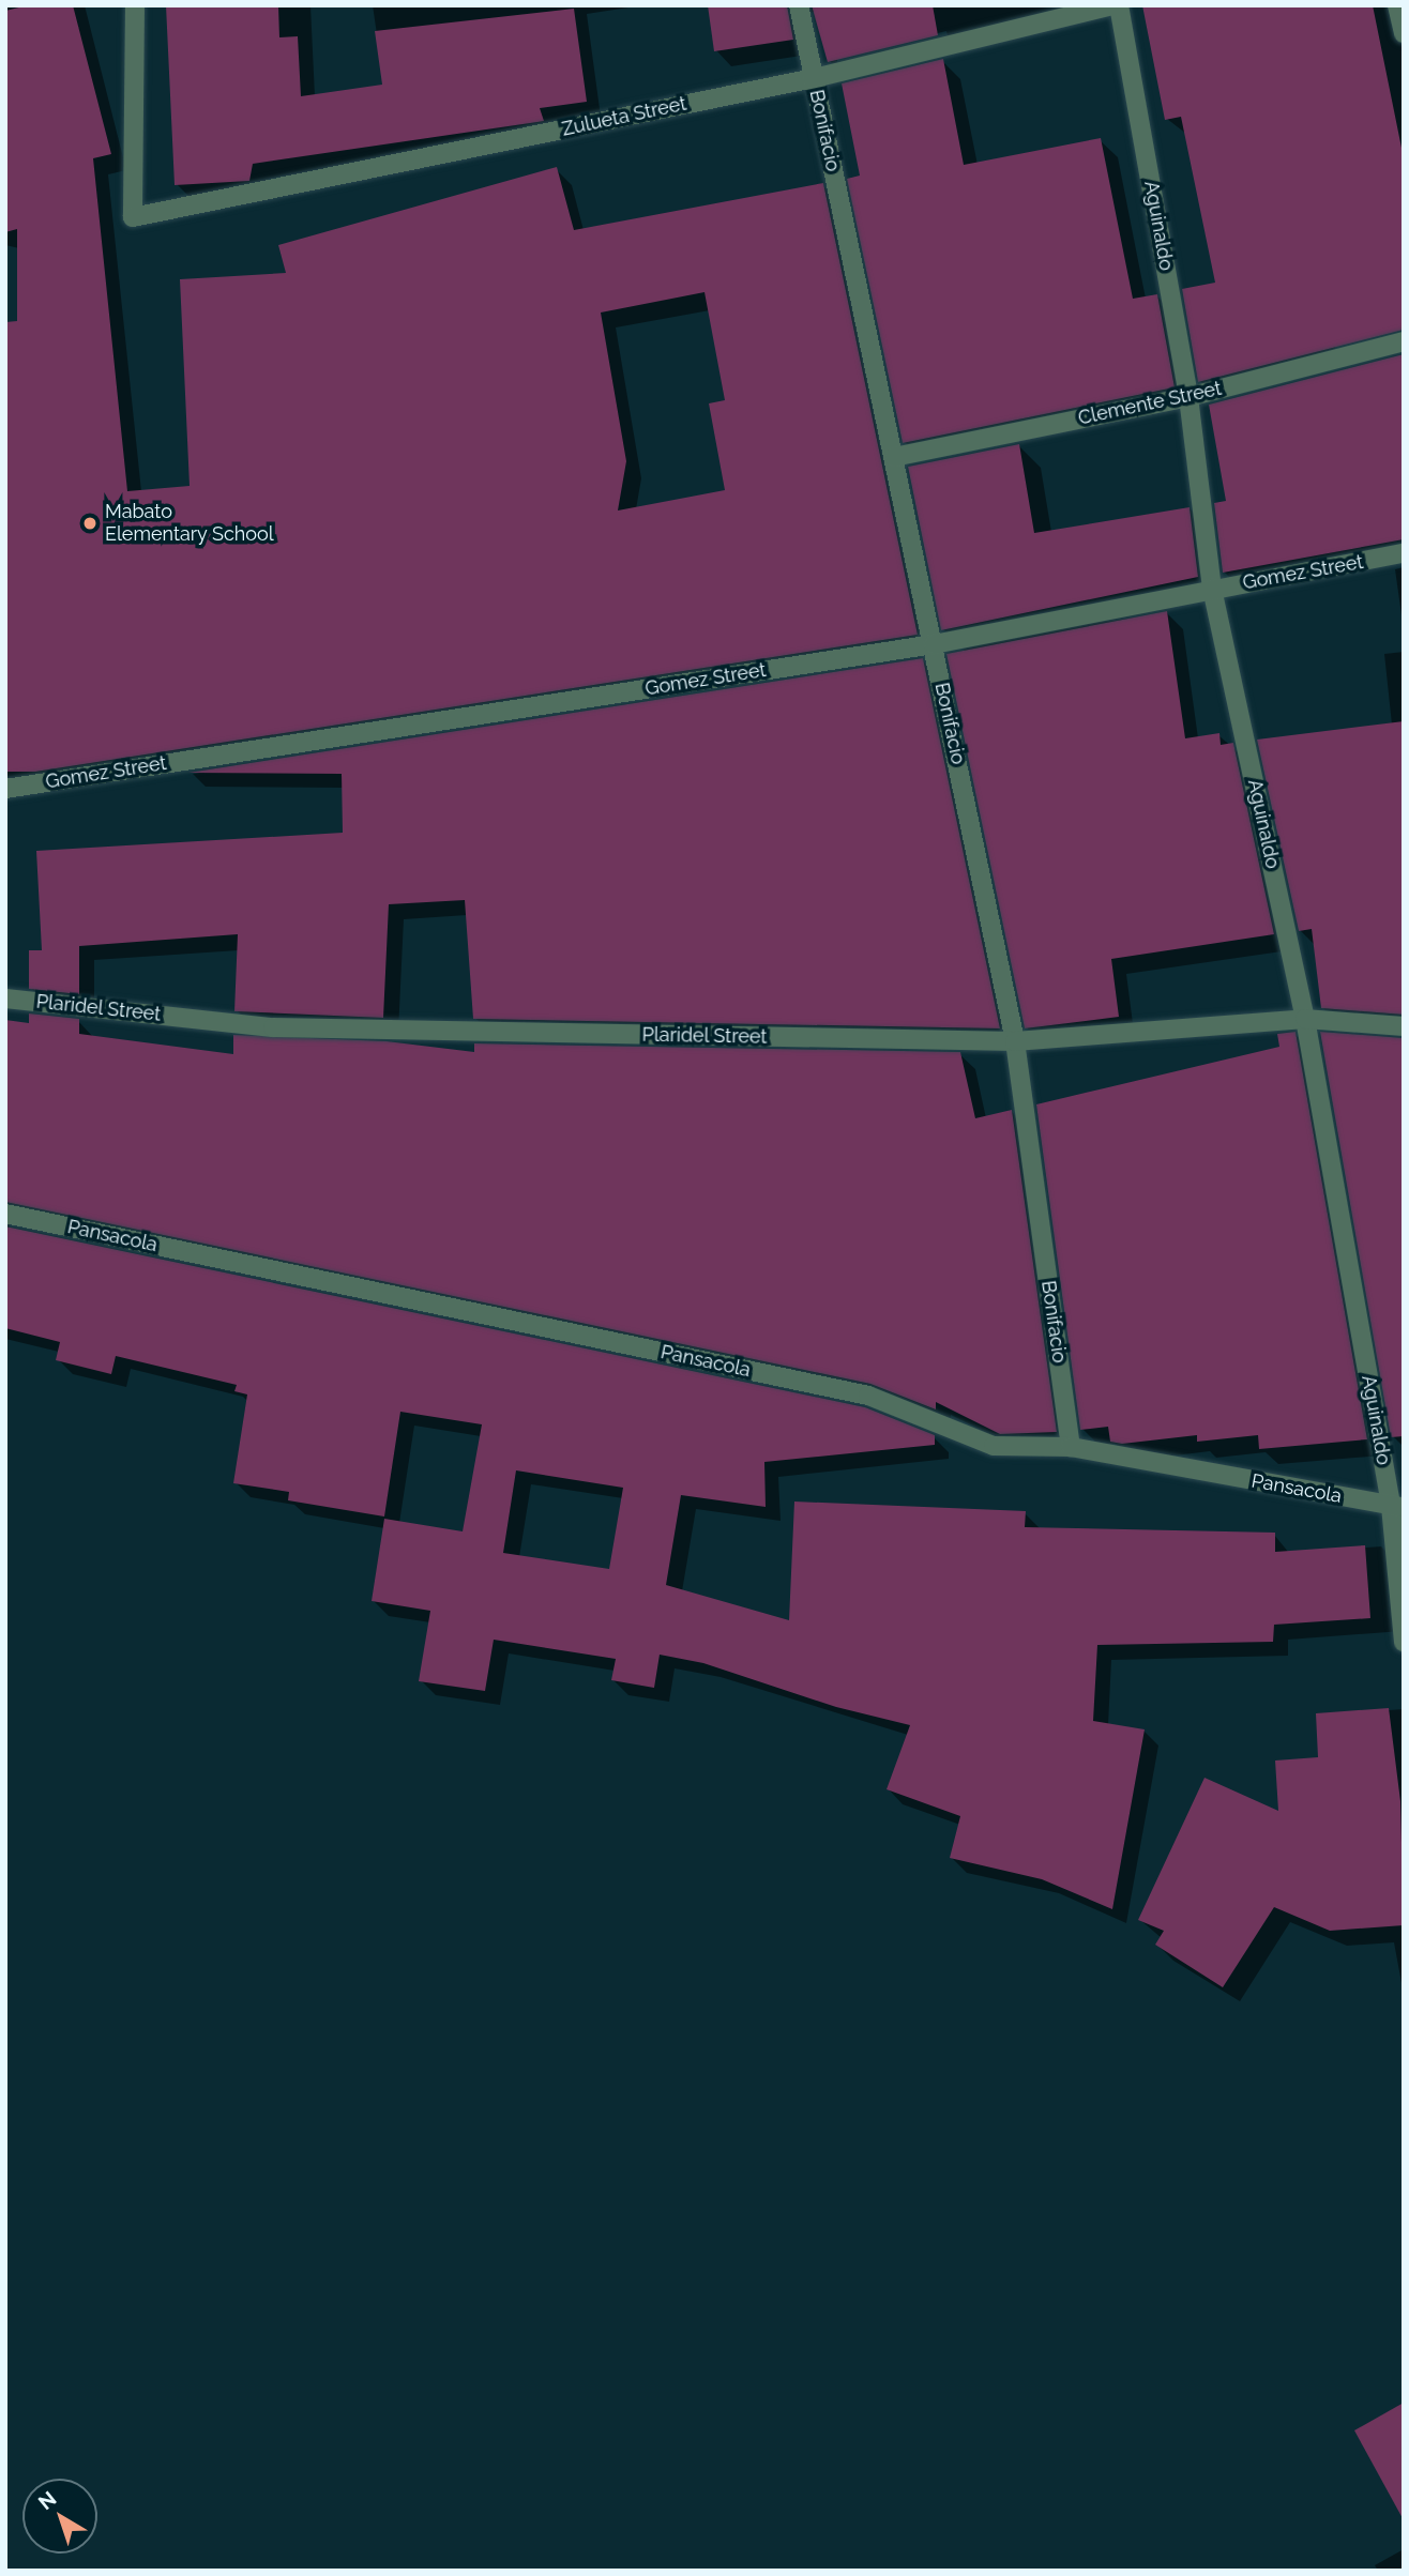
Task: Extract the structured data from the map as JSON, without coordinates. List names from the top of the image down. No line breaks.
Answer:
{"streets":{"street":["Zulueta Street","Bonifacio","Aguinaldo","Clemente Street","Gomez Street","Plaridel Street","Pansacola"]},"crossings":[["Zulueta Street","Bonifacio"],["Zulueta Street","Aguinaldo"],["Bonifacio","Clemente Street"],["Bonifacio","Gomez Street"],["Bonifacio","Plaridel Street"],["Bonifacio","Pansacola"],["Aguinaldo","Clemente Street"],["Aguinaldo","Gomez Street"],["Aguinaldo","Plaridel Street"],["Aguinaldo","Pansacola"]],"places":["Mabato Elementary School"],"north":"top left"}
